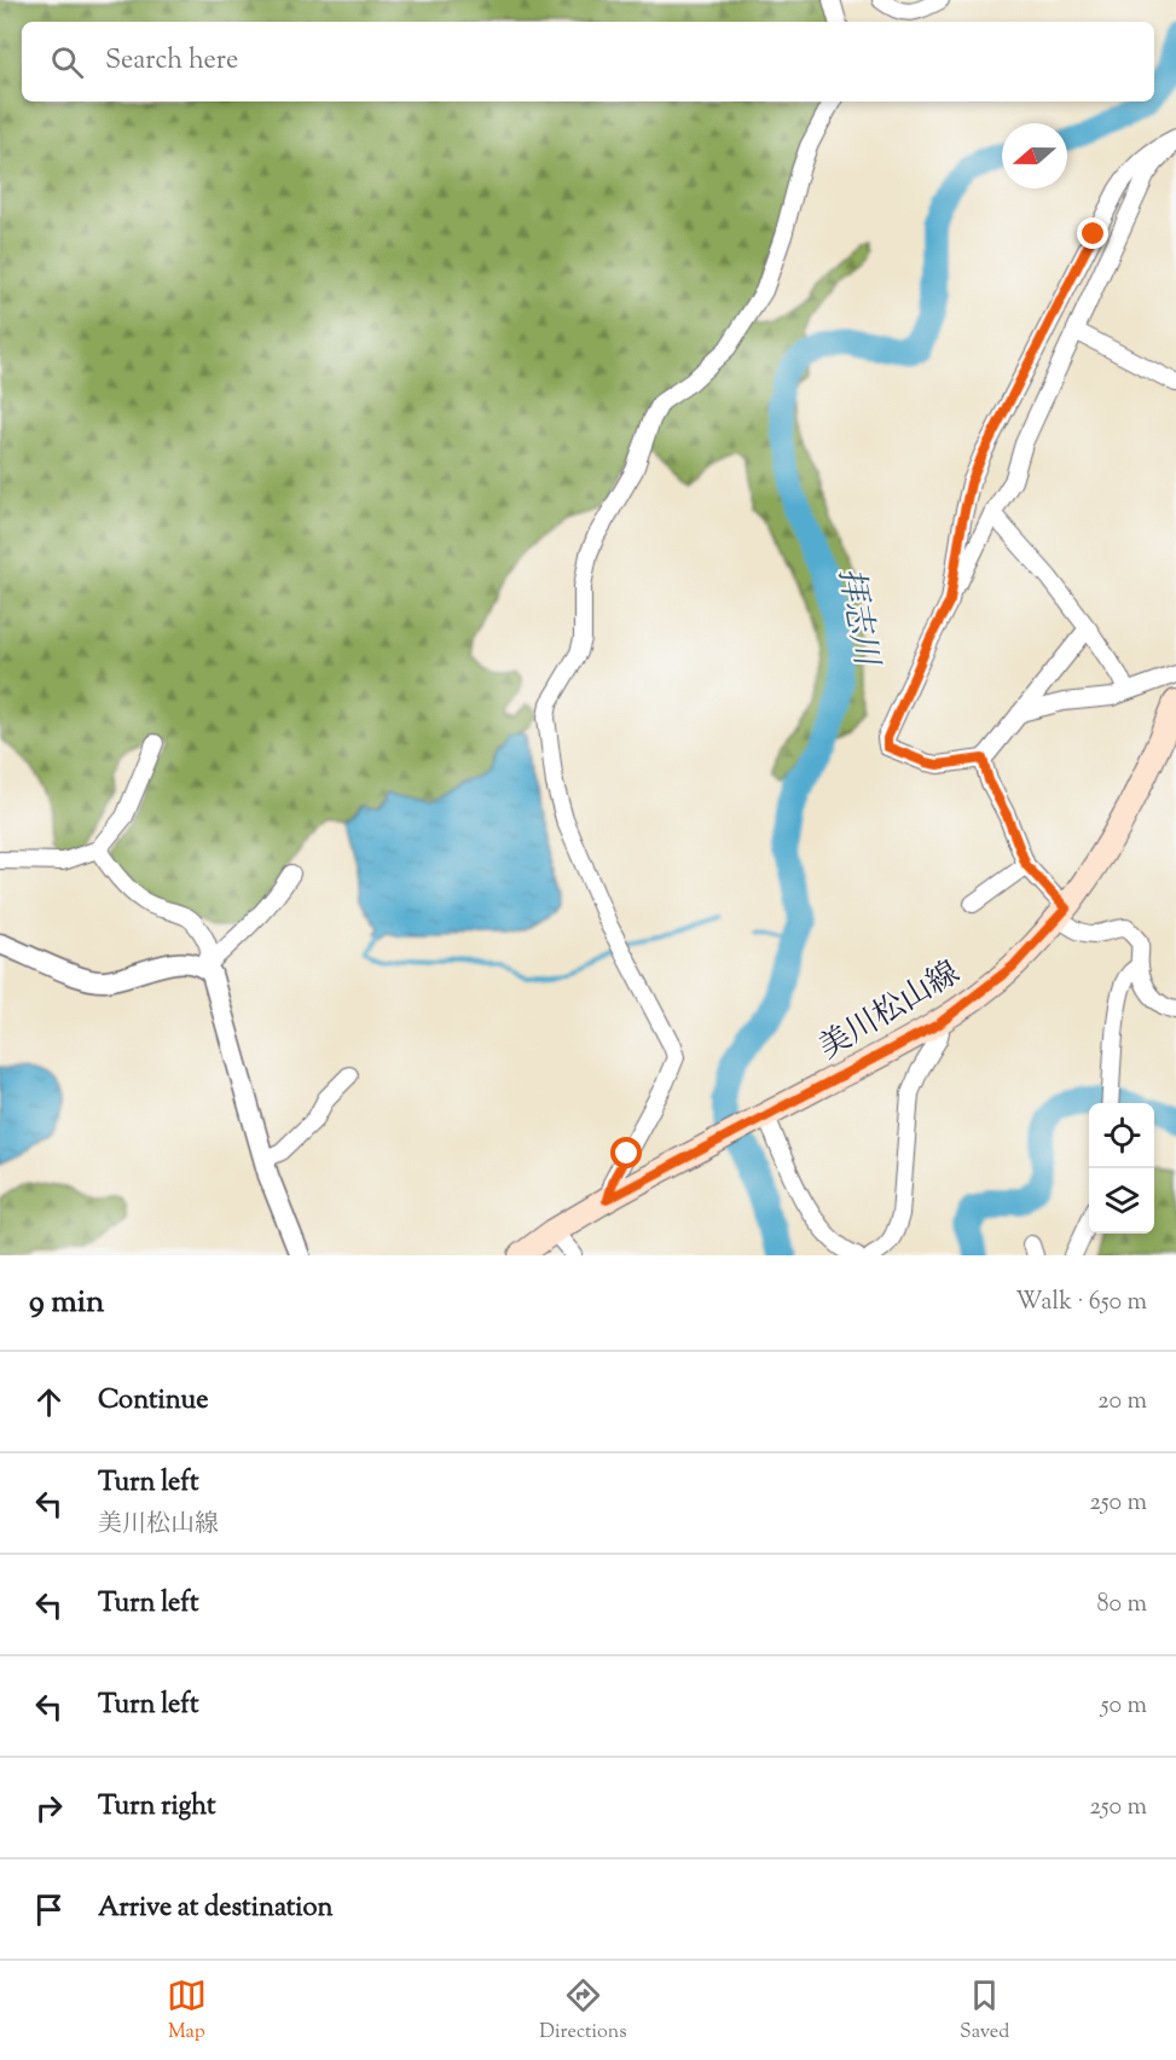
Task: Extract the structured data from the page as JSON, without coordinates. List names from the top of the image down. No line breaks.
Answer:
{"streets":{"main road":["美川松山線"]},"water":["拝志川"],"north":"left","page":{"search":"Search here","heading":["9 min","Walk · 650 m"],"list":[["Continue","20 m"],["Turn left","美川松山線","250 m"],["Turn left","80 m"],["Turn left","50 m"],["Turn right","250 m"],"Arrive at destination"],"nav":["Map","Directions","Saved"]}}
